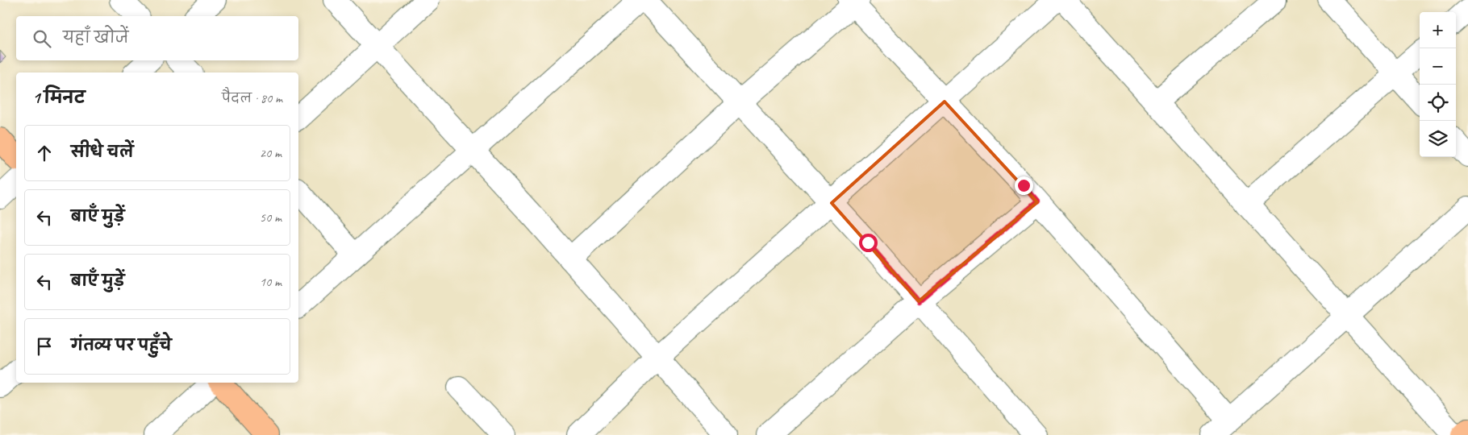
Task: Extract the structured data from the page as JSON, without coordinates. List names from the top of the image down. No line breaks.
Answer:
{"page":{"map_buttons":["+","−"],"search":"यहाँ खोजें","heading":["1 मिनट","पैदल · 80 m"],"list":[["सीधे चलें","20 m"],["बाएँ मुड़ें","50 m"],["बाएँ मुड़ें","10 m"],"गंतव्य पर पहुँचे"]}}
